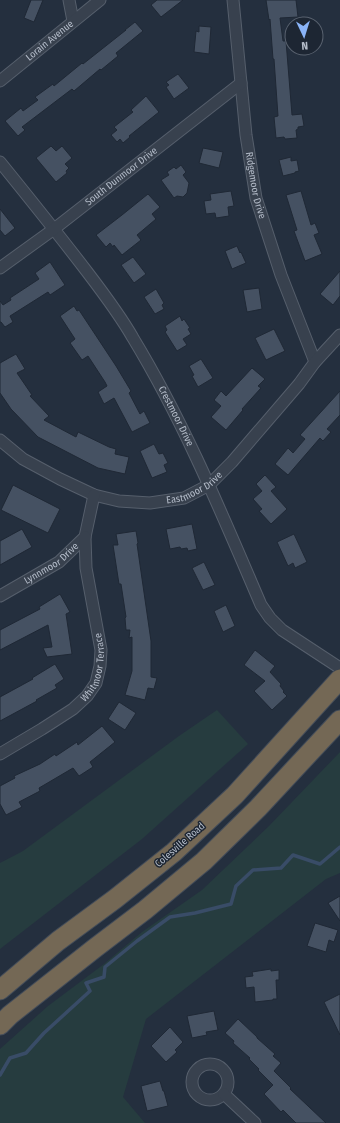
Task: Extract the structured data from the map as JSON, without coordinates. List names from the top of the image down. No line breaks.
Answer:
{"streets":{"highway":["Colesville Road"],"street":["Lorain Avenue","South Dunmoor Drive","Ridgemoor Drive","Crestmoor Drive","Eastmoor Drive","Lynnmoor Drive","Whitmoor Terrace"]},"crossings":[["South Dunmoor Drive","Ridgemoor Drive"],["South Dunmoor Drive","Crestmoor Drive"],["Ridgemoor Drive","Eastmoor Drive"],["Crestmoor Drive","Eastmoor Drive"],["Eastmoor Drive","Lynnmoor Drive"],["Lynnmoor Drive","Whitmoor Terrace"]],"north":"bottom"}
